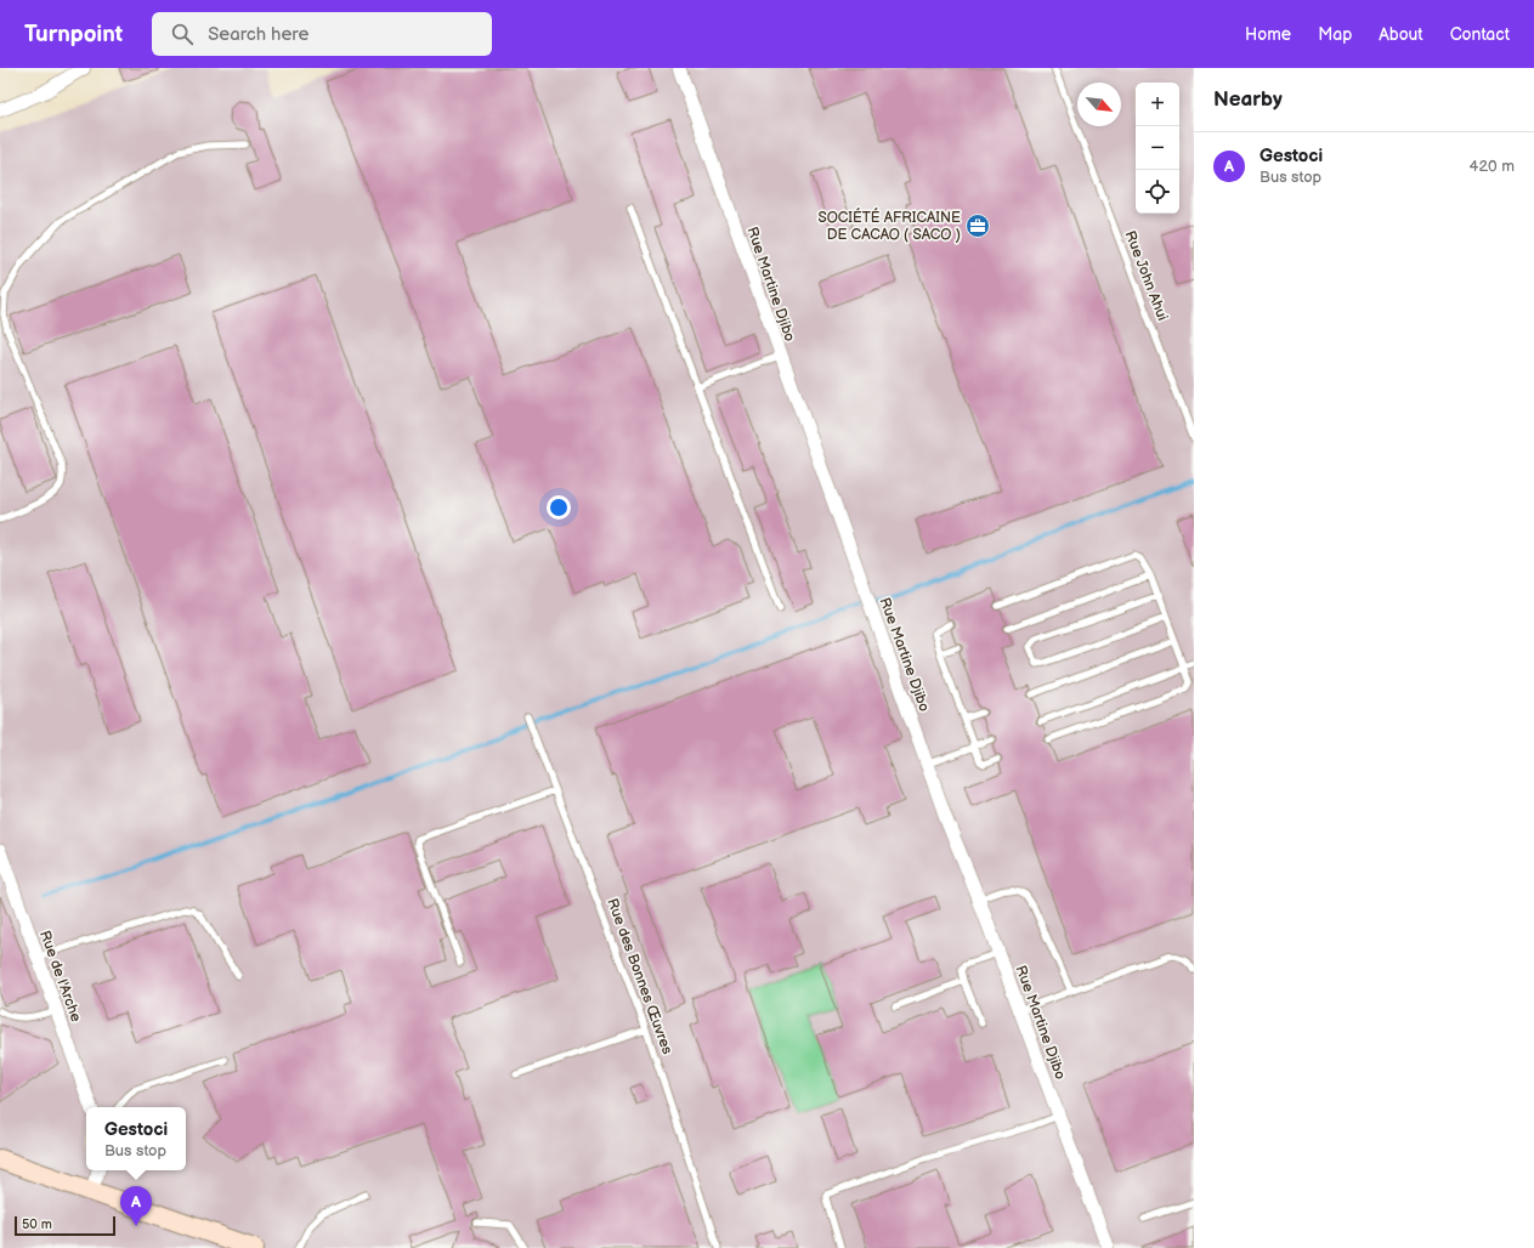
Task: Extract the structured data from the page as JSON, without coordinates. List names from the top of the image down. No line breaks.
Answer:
{"streets":{"street":["Rue Martine Djibo","Rue de l'Arche"],"lane":["Rue John Ahui","Rue des Bonnes Œuvres"]},"places":{"office":["SOCIÉTÉ AFRICAINE DE CACAO ( SACO )"]},"scale_bar":"50 m","north":"bottom right","page":{"header":"Turnpoint","search":"Search here","nav":["Home","Map","About","Contact"],"heading":"Nearby","map_buttons":["+","−"],"list":[{"mark":"A","name":"Gestoci","note":"Bus stop","value":"420 m"}],"popup":["Gestoci","Bus stop"],"pins":"A","scale":"50 m"}}
